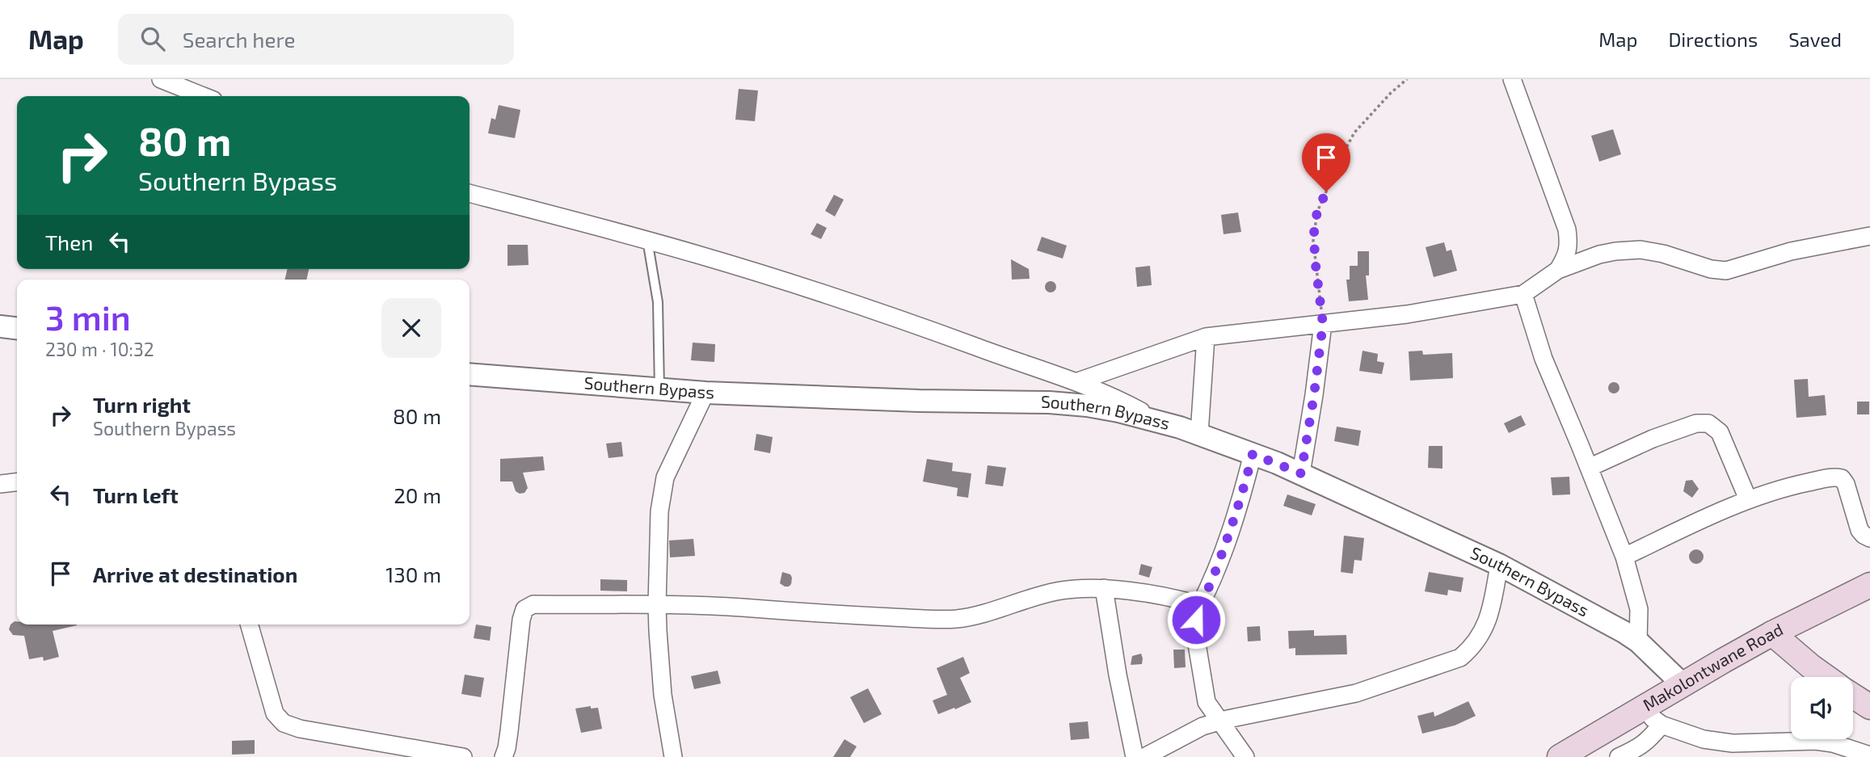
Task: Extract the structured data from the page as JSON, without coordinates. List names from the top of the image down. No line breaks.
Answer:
{"streets":{"main road":["Makolontwane Road"],"street":["Southern Bypass"]},"crossings":[["Southern Bypass","Makolontwane Road"]],"page":{"header":"Map","search":"Search here","nav":["Map","Directions","Saved"],"turn":["80 m","Southern Bypass"],"then":"Then","heading":["3 min","230 m · 10:32"],"list":[{"name":"Turn right","note":"Southern Bypass","value":"80 m"},{"name":"Turn left","value":"20 m"},{"name":"Arrive at destination","value":"130 m"}]}}
